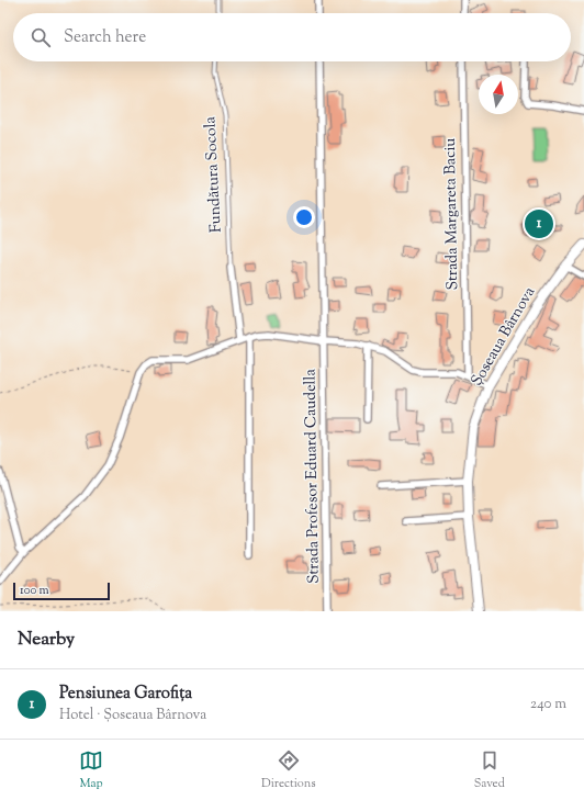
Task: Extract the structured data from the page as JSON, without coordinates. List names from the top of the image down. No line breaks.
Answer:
{"streets":{"main road":["Șoseaua Bârnova"],"street":["Strada Margareta Baciu","Strada Profesor Eduard Caudella"],"lane":["Fundătura Socola"]},"scale_bar":"100 m","north":"top","page":{"search":"Search here","pins":"1","scale":"100 m","heading":"Nearby","list":[{"mark":"1","name":"Pensiunea Garofița","note":"Hotel · Șoseaua Bârnova","value":"240 m"}],"nav":["Map","Directions","Saved"]}}
